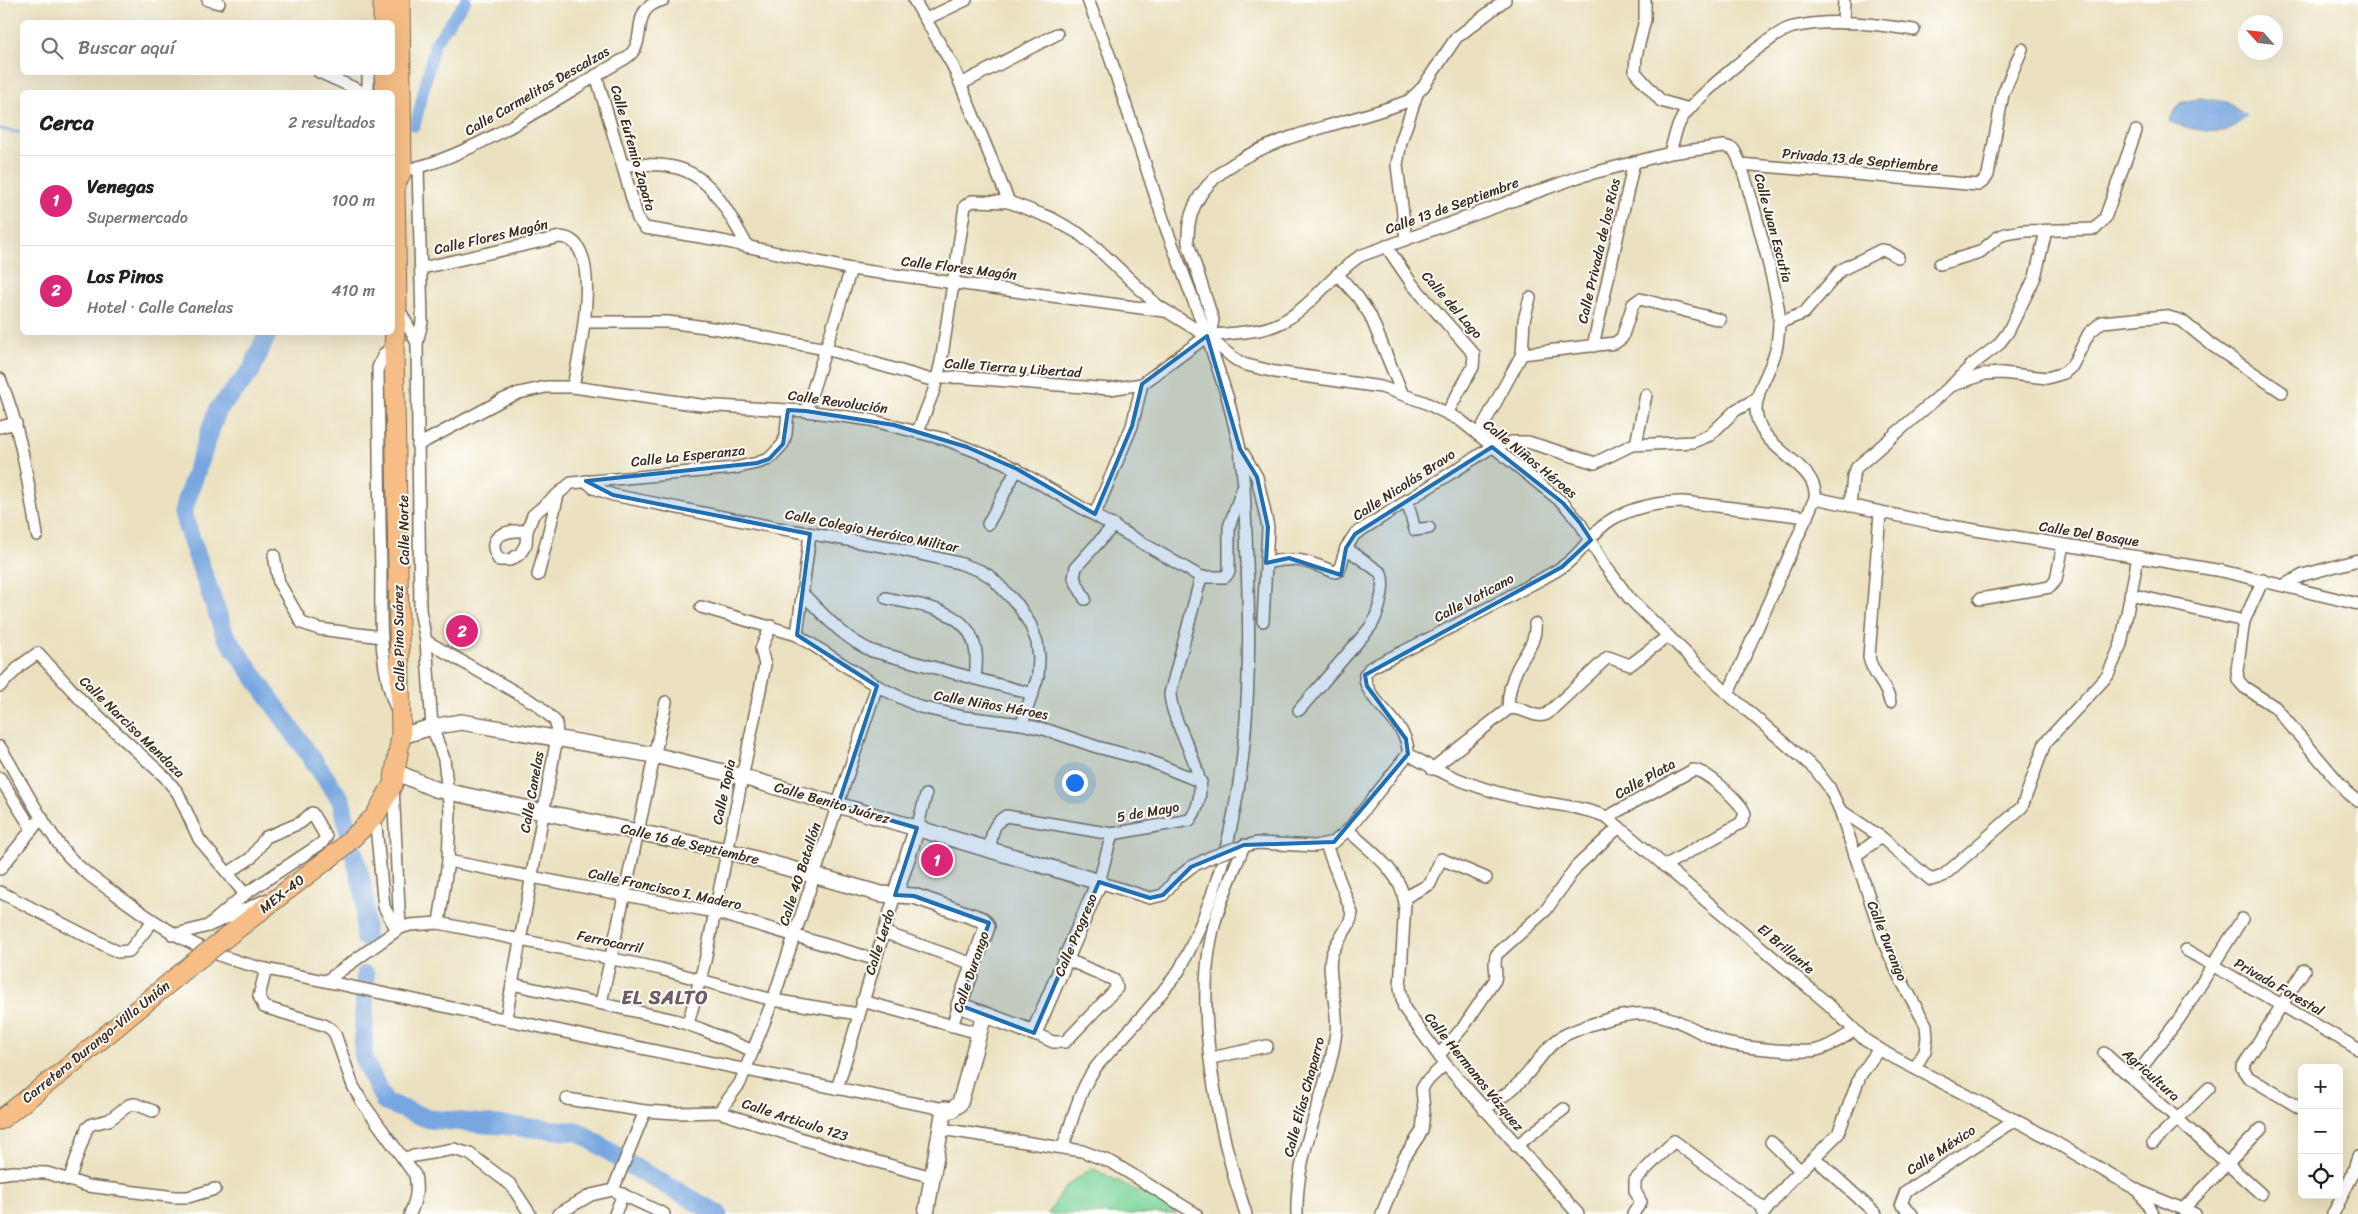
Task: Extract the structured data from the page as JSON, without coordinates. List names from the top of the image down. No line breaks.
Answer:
{"streets":{"main road":["Calle Pino Suárez","MEX-40","Carretera Durango-Villa Unión"],"street":["Calle Carmelitas Descalzas","Calle Eufemio Zapata","Privada 13 de Septiembre","Calle 13 de Septiembre","Calle Juan Escutia","Calle Flores Magón","Calle Privada de los Ríos","Calle del Lago","Calle Tierra y Libertad","Calle Revolución","Calle La Esperanza","Calle Niños Héroes","Calle Nicolás Bravo","Calle Norte","Calle Colegio Heróico Militar","Calle Del Bosque","Calle Vaticano","Calle Narciso Mendoza","Calle Plata","Calle Canelas","Calle Topia","Calle Benito Juárez","5 de Mayo","Calle 16 de Septiembre","Calle 40 Batallón","Calle Francisco I. Madero","Calle Progreso","Calle Durango","Ferrocarril","Calle Lerdo","El Brillante","Privada Forestal","Calle Hermanos Vázquez","Agricultura","Calle Elías Chaparro","Calle Articulo 123","Calle México"]},"crossings":[["Calle Carmelitas Descalzas","Calle Eufemio Zapata"],["Calle Carmelitas Descalzas","Calle Norte"],["Calle Carmelitas Descalzas","Calle Pino Suárez"],["Calle Eufemio Zapata","Calle Flores Magón"],["Privada 13 de Septiembre","Calle Juan Escutia"],["Calle 13 de Septiembre","Calle Juan Escutia"],["Calle 13 de Septiembre","Calle Privada de los Ríos"],["Calle 13 de Septiembre","Calle del Lago"],["Calle 13 de Septiembre","Calle Niños Héroes"],["Calle Juan Escutia","Calle Del Bosque"],["Calle Flores Magón","Calle Tierra y Libertad"],["Calle Flores Magón","Calle Niños Héroes"],["Calle Flores Magón","Calle Norte"],["Calle del Lago","Calle Niños Héroes"],["Calle Revolución","Calle La Esperanza"],["Calle Revolución","Calle Norte"],["Calle La Esperanza","Calle Colegio Heróico Militar"],["Calle Niños Héroes","Calle Nicolás Bravo"],["Calle Niños Héroes","Calle Colegio Heróico Militar"],["Calle Niños Héroes","Calle Vaticano"],["Calle Niños Héroes","Calle Topia"],["Calle Niños Héroes","5 de Mayo"],["Calle Niños Héroes","Calle 40 Batallón"],["Calle Niños Héroes","Calle Durango"],["Calle Norte","Calle Pino Suárez"],["Calle Norte","Calle Canelas"],["Calle Norte","Calle Benito Juárez"],["Calle Norte","Calle 16 de Septiembre"],["Calle Vaticano","El Brillante"],["Calle Pino Suárez","Calle Benito Juárez"],["Calle Pino Suárez","Calle 16 de Septiembre"],["Calle Pino Suárez","MEX-40"],["Calle Plata","El Brillante"],["Calle Canelas","Calle Benito Juárez"],["Calle Canelas","Calle 16 de Septiembre"],["Calle Canelas","Calle Francisco I. Madero"],["Calle Canelas","Ferrocarril"],["Calle Topia","Calle Benito Juárez"],["Calle Topia","Calle 16 de Septiembre"],["Calle Topia","Calle Francisco I. Madero"],["Calle Topia","Ferrocarril"],["Calle Benito Juárez","Calle 40 Batallón"],["Calle Benito Juárez","Calle Progreso"],["Calle Benito Juárez","Calle Lerdo"],["Calle Benito Juárez","Calle Elías Chaparro"],["5 de Mayo","Calle Progreso"],["Calle 16 de Septiembre","Calle 40 Batallón"],["Calle 16 de Septiembre","Calle Durango"],["Calle 16 de Septiembre","Calle Lerdo"],["Calle 40 Batallón","Calle Francisco I. Madero"],["Calle 40 Batallón","Ferrocarril"],["Calle 40 Batallón","Calle Articulo 123"],["Calle Francisco I. Madero","Calle Lerdo"],["MEX-40","Carretera Durango-Villa Unión"],["Calle Durango","El Brillante"],["Ferrocarril","Calle Lerdo"],["El Brillante","Calle México"]],"districts":["EL SALTO"],"north":"top left","page":{"search":"Buscar aquí","heading":["Cerca","2 resultados"],"list":[{"mark":"1","name":"Venegas","note":"Supermercado","value":"100 m"},{"mark":"2","name":"Los Pinos","note":"Hotel · Calle Canelas","value":"410 m"}],"pins":["2","1"],"map_buttons":["+","−"]}}
